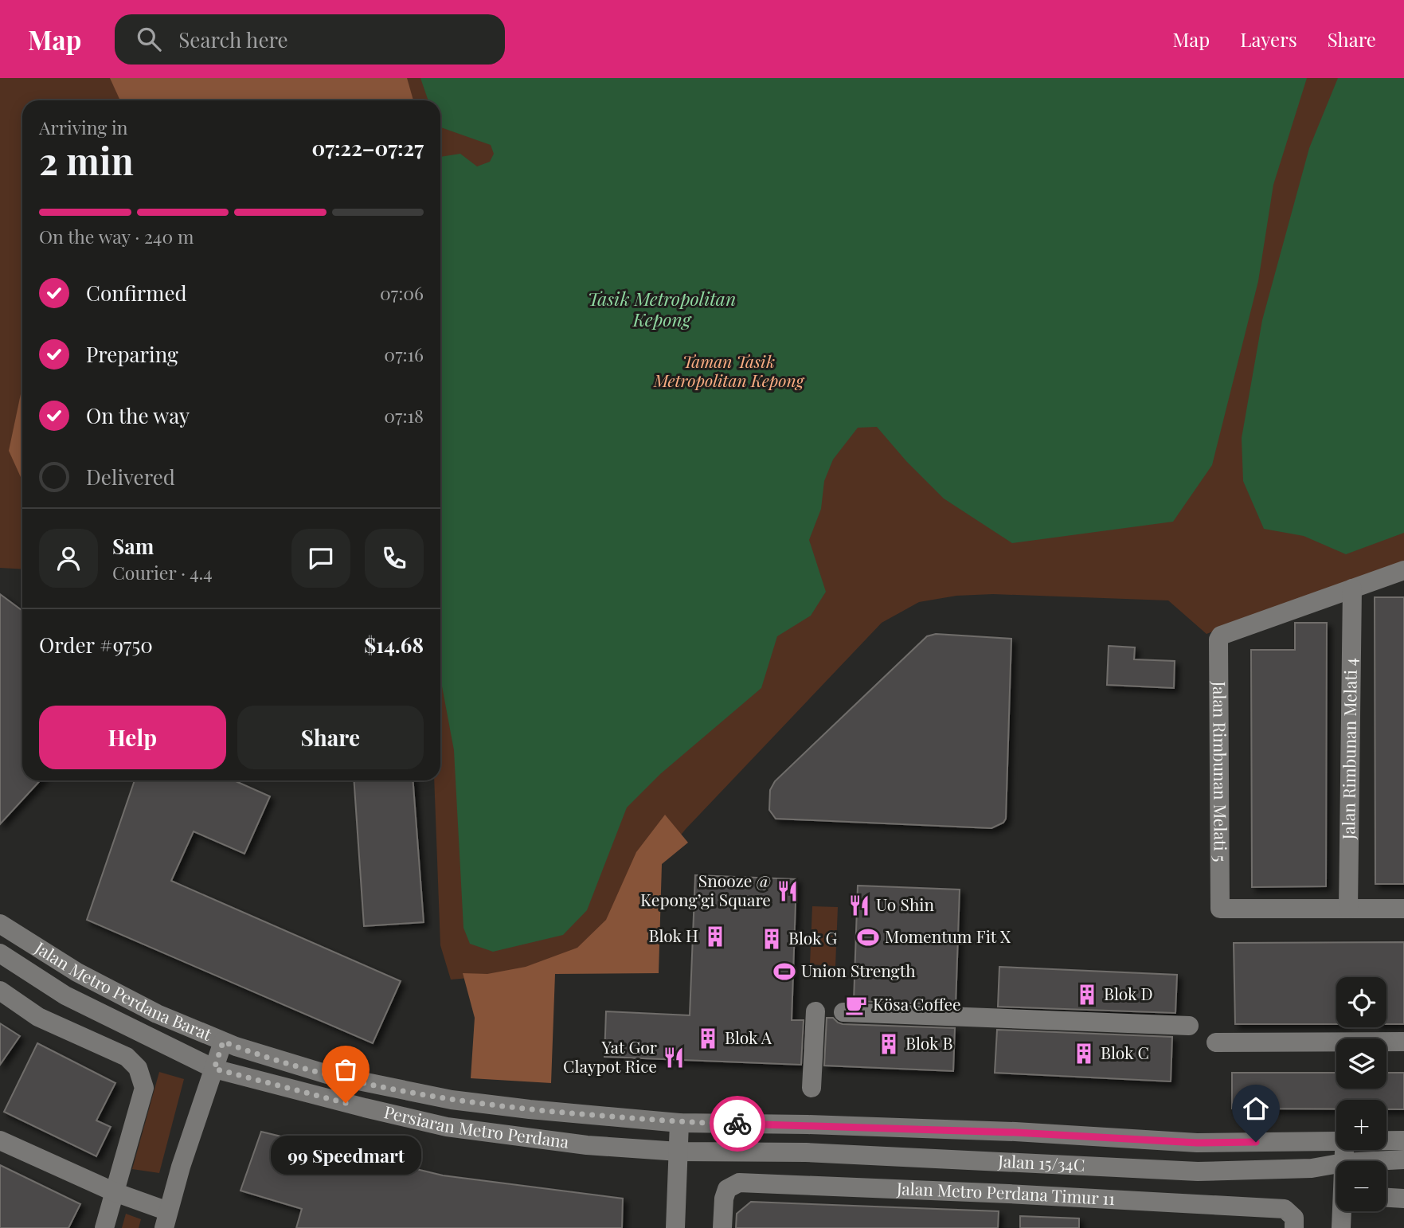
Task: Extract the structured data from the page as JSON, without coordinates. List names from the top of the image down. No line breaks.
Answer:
{"streets":{"street":["Jalan Rimbunan Melati 4","Jalan Rimbunan Melati 5","Jalan Metro Perdana Barat","Persiaran Metro Perdana","Jalan 15/34C","Jalan Metro Perdana Timur 11"]},"crossings":[["Jalan Rimbunan Melati 4","Jalan Rimbunan Melati 5"],["Jalan Metro Perdana Barat","Persiaran Metro Perdana"],["Persiaran Metro Perdana","Jalan 15/34C"]],"water":["Tasik Metropolitan Kepong"],"parks":["Taman Tasik Metropolitan Kepong"],"places":{"restaurant":["Snooze @ Kepong’gi Square","Uo Shin","Yat Gor Claypot Rice"],"building":["Blok H","Blok G","Blok D","Blok A","Blok B","Blok C"],"sports":["Momentum Fit X","Union Strength"],"cafe":["Kösa Coffee"],"other":["99 Speedmart"]},"page":{"header":"Map","search":"Search here","nav":["Map","Layers","Share"],"heading":["2 min","Arriving in","07:22–07:27"],"panel":["Sam","Courier · 4.4","Order #9750","$14.68"],"bar":"On the way · 240 m","list":[["Confirmed","07:06"],["Preparing","07:16"],["On the way","07:18"],"Delivered"],"buttons":["Help","Share"],"map_buttons":["+","−"],"bubble":"99 Speedmart"}}
